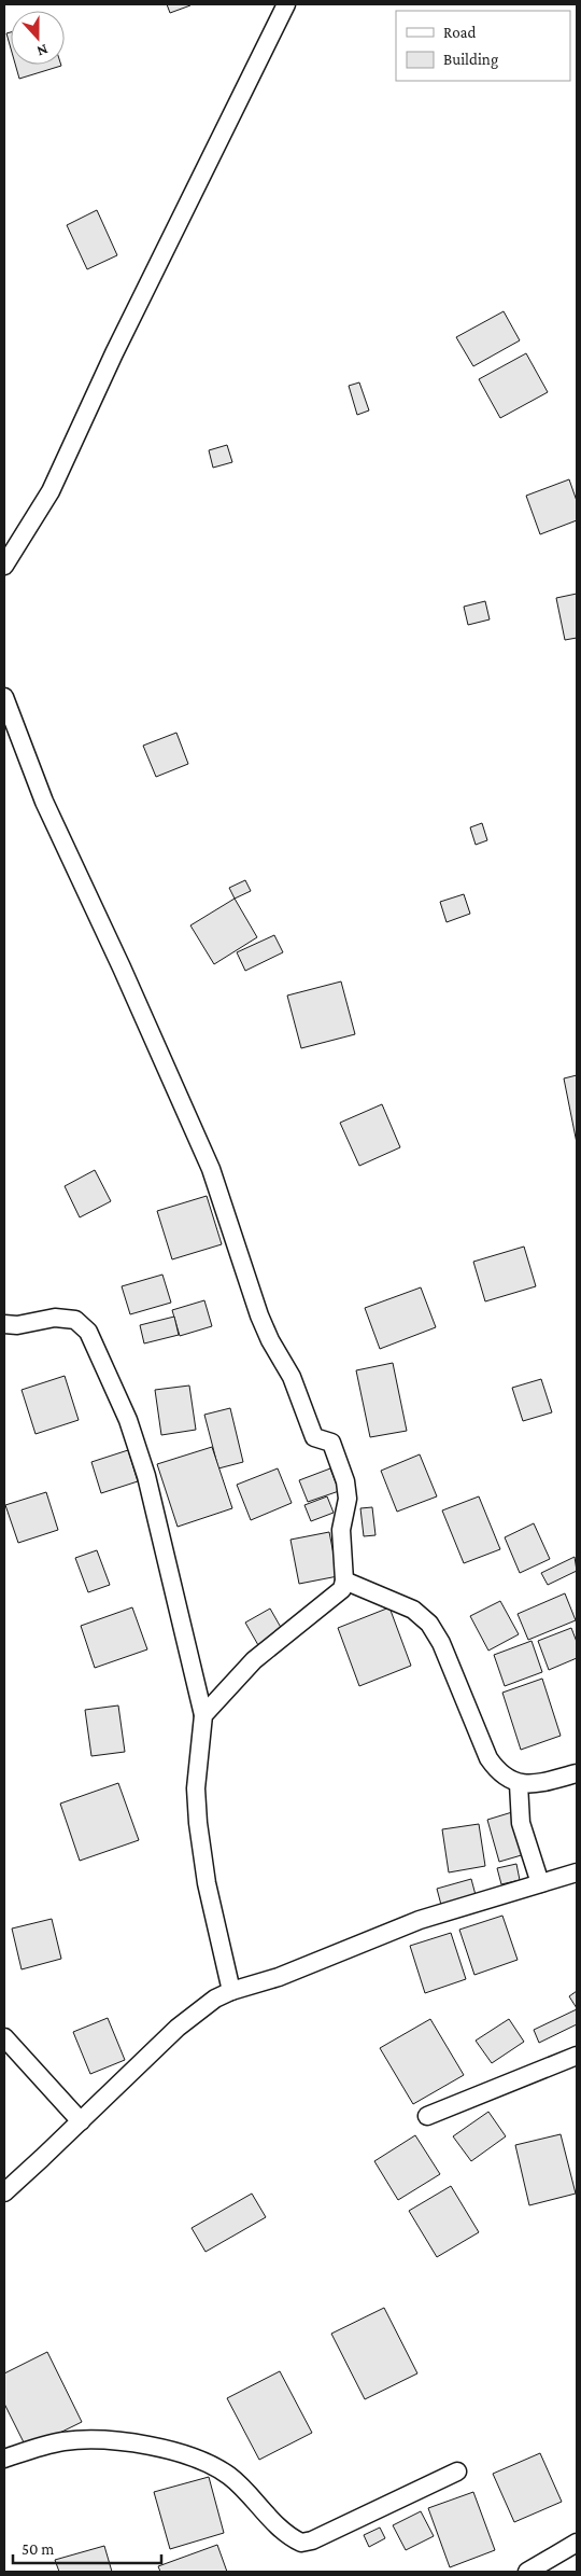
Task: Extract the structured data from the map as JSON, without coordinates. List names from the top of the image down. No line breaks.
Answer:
{"legend":["Road","Building"],"scale_bar":"50 m","north":"bottom"}
